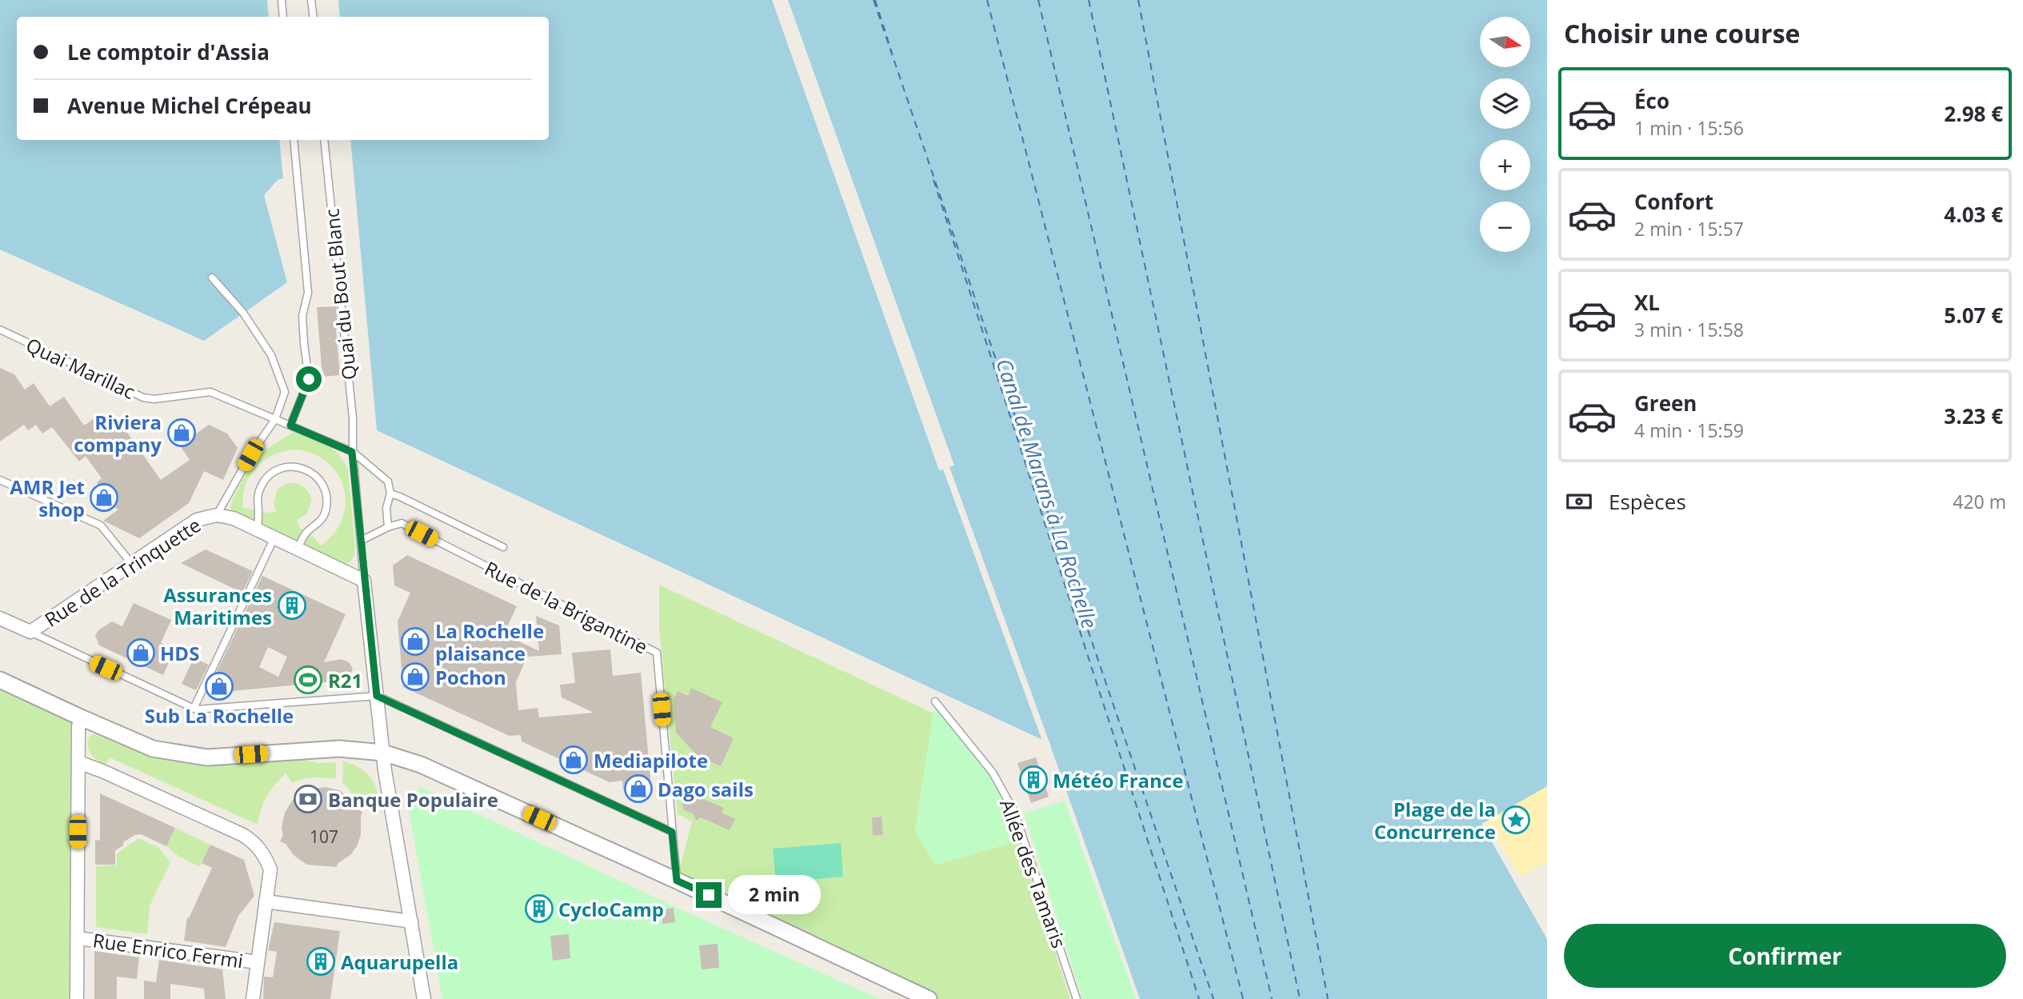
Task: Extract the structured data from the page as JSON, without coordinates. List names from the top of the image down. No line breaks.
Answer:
{"streets":{"street":["Rue de la Trinquette","Rue Enrico Fermi"],"lane":["Quai du Bout Blanc","Quai Marillac","Rue de la Brigantine","Allée des Tamaris"]},"crossings":[["Quai du Bout Blanc","Quai Marillac"],["Quai du Bout Blanc","Rue de la Trinquette"]],"water":["Canal de Marans à La Rochelle"],"places":{"shop":["Riviera company","AMR Jet shop","La Rochelle plaisance","HDS","Pochon","Sub La Rochelle","Mediapilote","Dago sails"],"building":["Assurances Maritimes","Météo France","CycloCamp","Aquarupella"],"sports":["R21"],"bank":["Banque Populaire"],"place":["Plage de la Concurrence"]},"house_numbers":["107"],"north":"right","page":{"heading":"Choisir une course","map_buttons":["+","−"],"banner":["Le comptoir d'Assia","Avenue Michel Crépeau"],"list":[{"name":"Éco","note":"1 min · 15:56","value":"2.98 €"},{"name":"Confort","note":"2 min · 15:57","value":"4.03 €"},{"name":"XL","note":"3 min · 15:58","value":"5.07 €"},{"name":"Green","note":"4 min · 15:59","value":"3.23 €"}],"pay":["Espèces","420 m"],"bubble":"2 min","buttons":"Confirmer"}}
